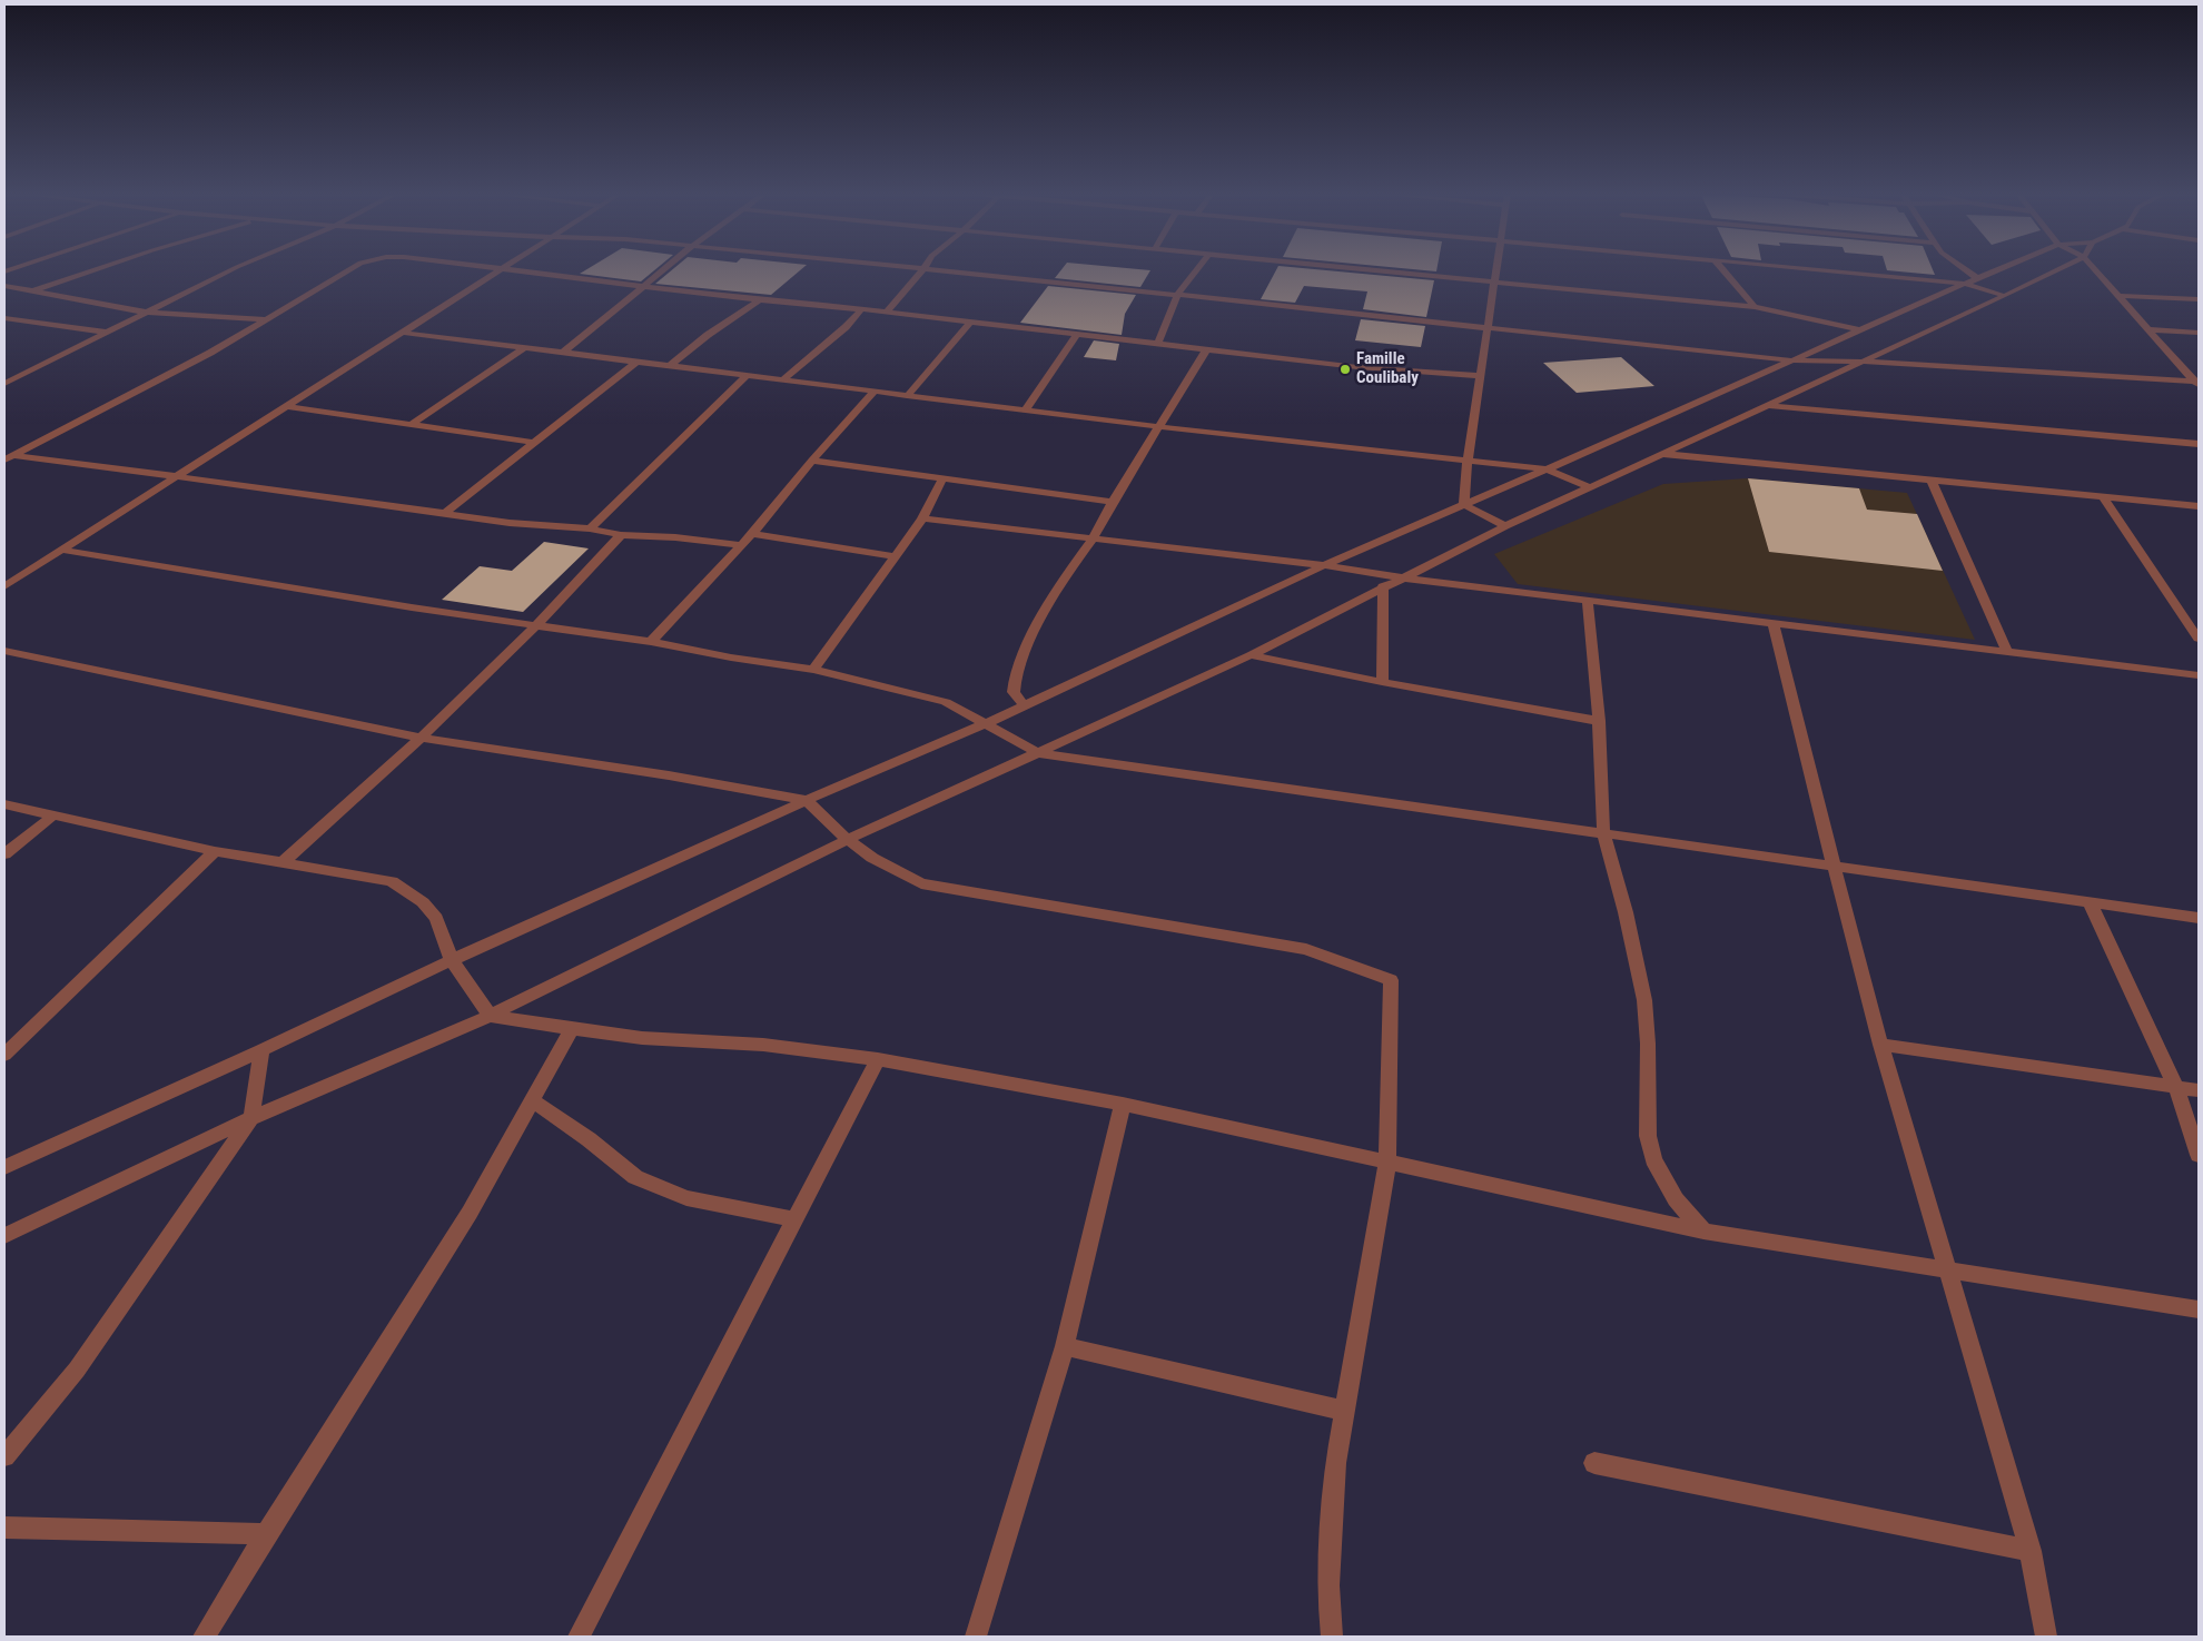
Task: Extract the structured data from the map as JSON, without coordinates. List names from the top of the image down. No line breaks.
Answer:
{"places":["Famille Coulibaly"]}
